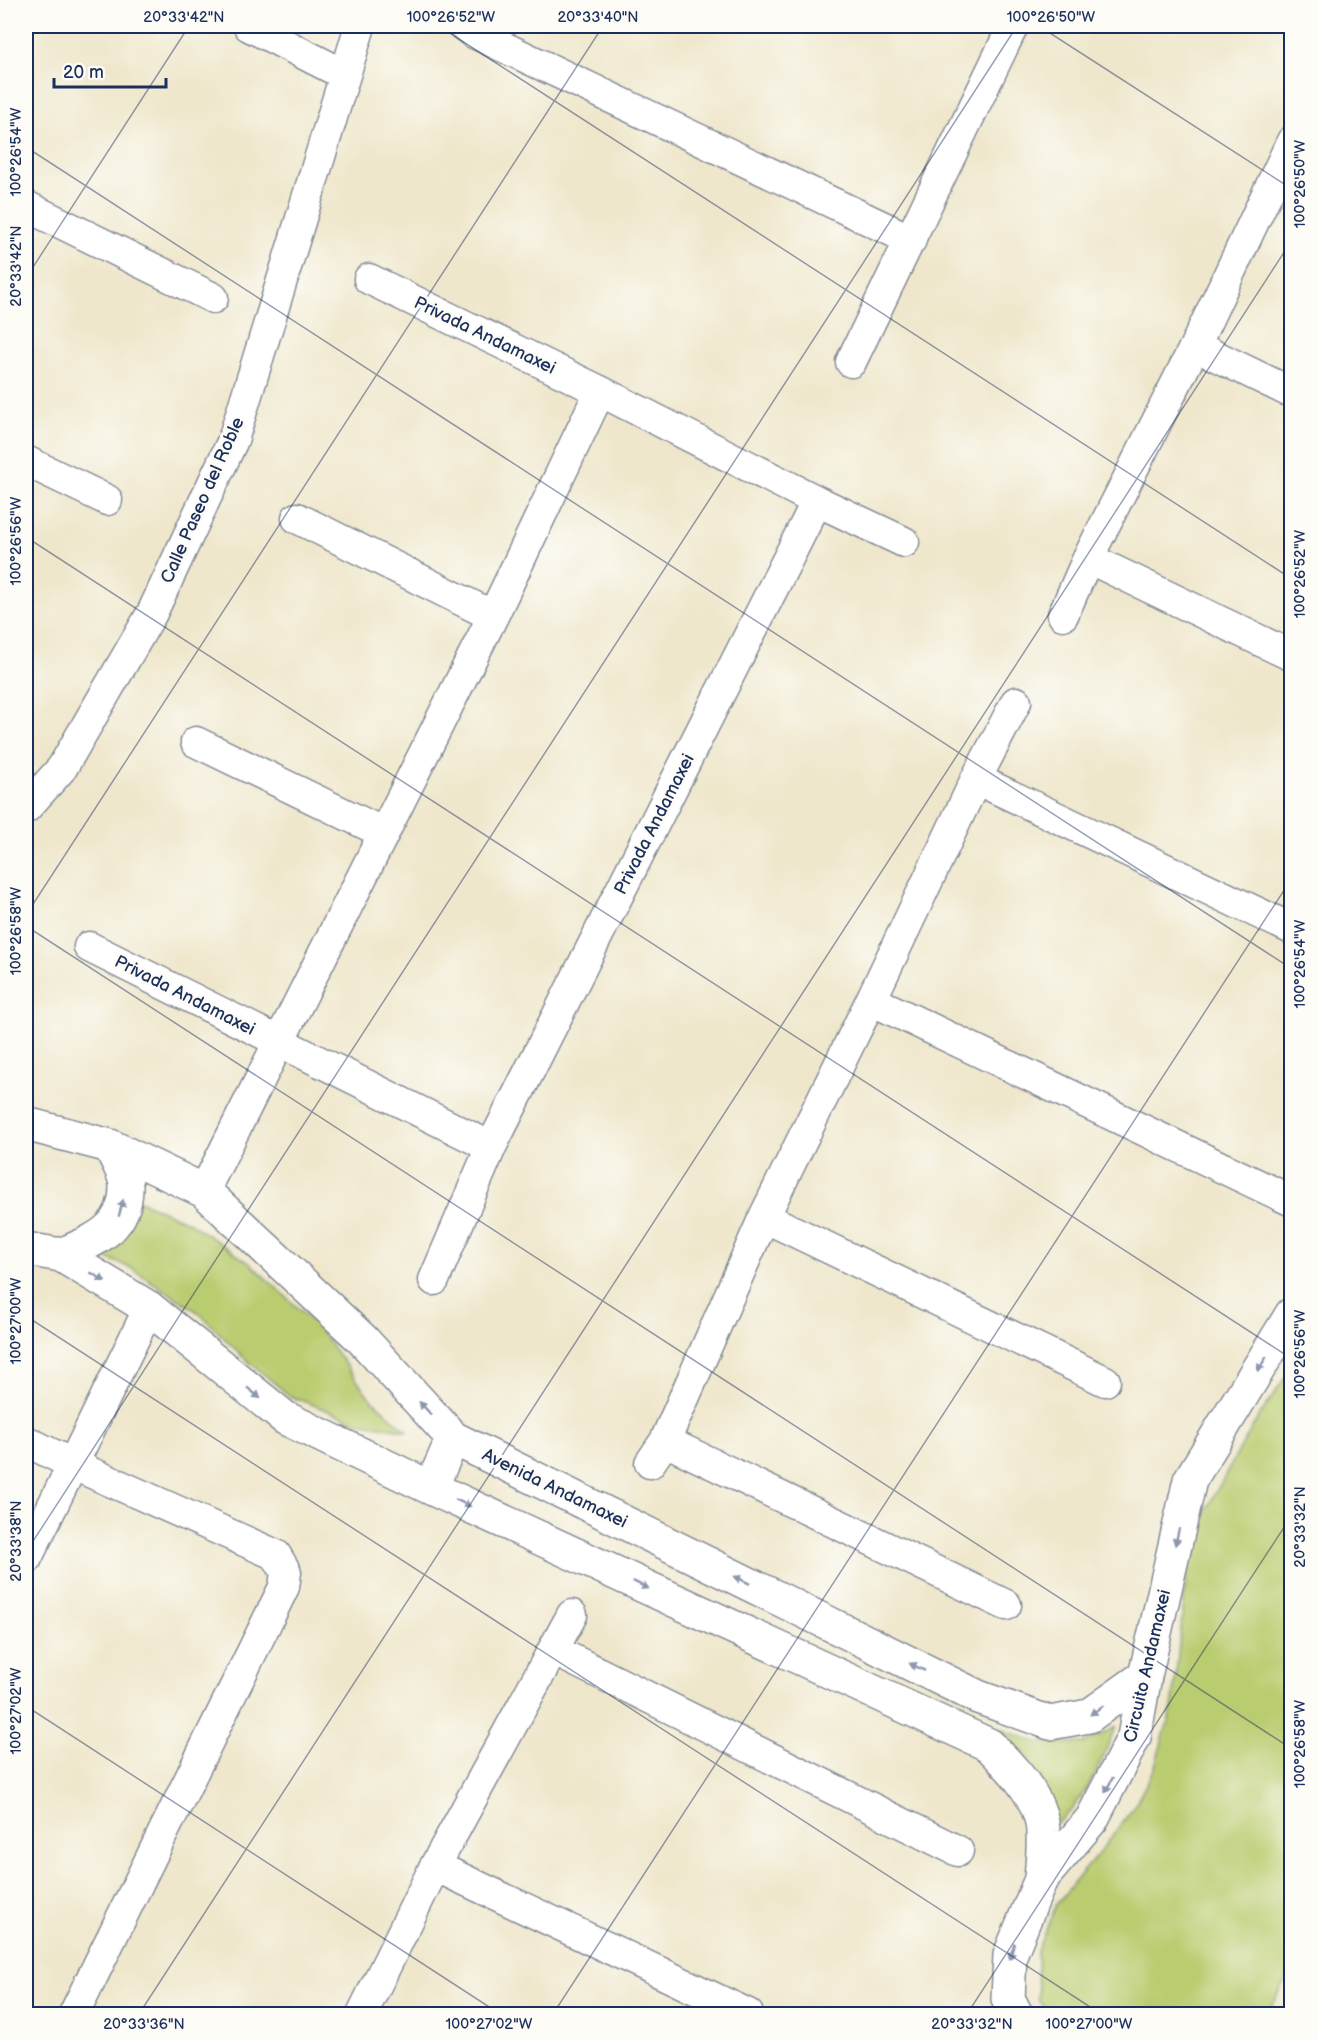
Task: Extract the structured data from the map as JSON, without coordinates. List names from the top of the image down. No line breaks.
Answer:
{"streets":{"street":["Privada Andamaxei","Calle Paseo del Roble","Avenida Andamaxei","Circuito Andamaxei"]},"crossings":[["Avenida Andamaxei","Circuito Andamaxei"]],"one_way":["Circuito Andamaxei"],"scale_bar":"20 m","coordinates":["20°33'42\"N","100°26'52\"W","20°33'40\"N","100°26'50\"W","100°26'54\"W","100°26'56\"W","100°26'58\"W","100°27'00\"W","20°33'32\"N","20°33'38\"N","100°27'02\"W","20°33'36\"N"]}
